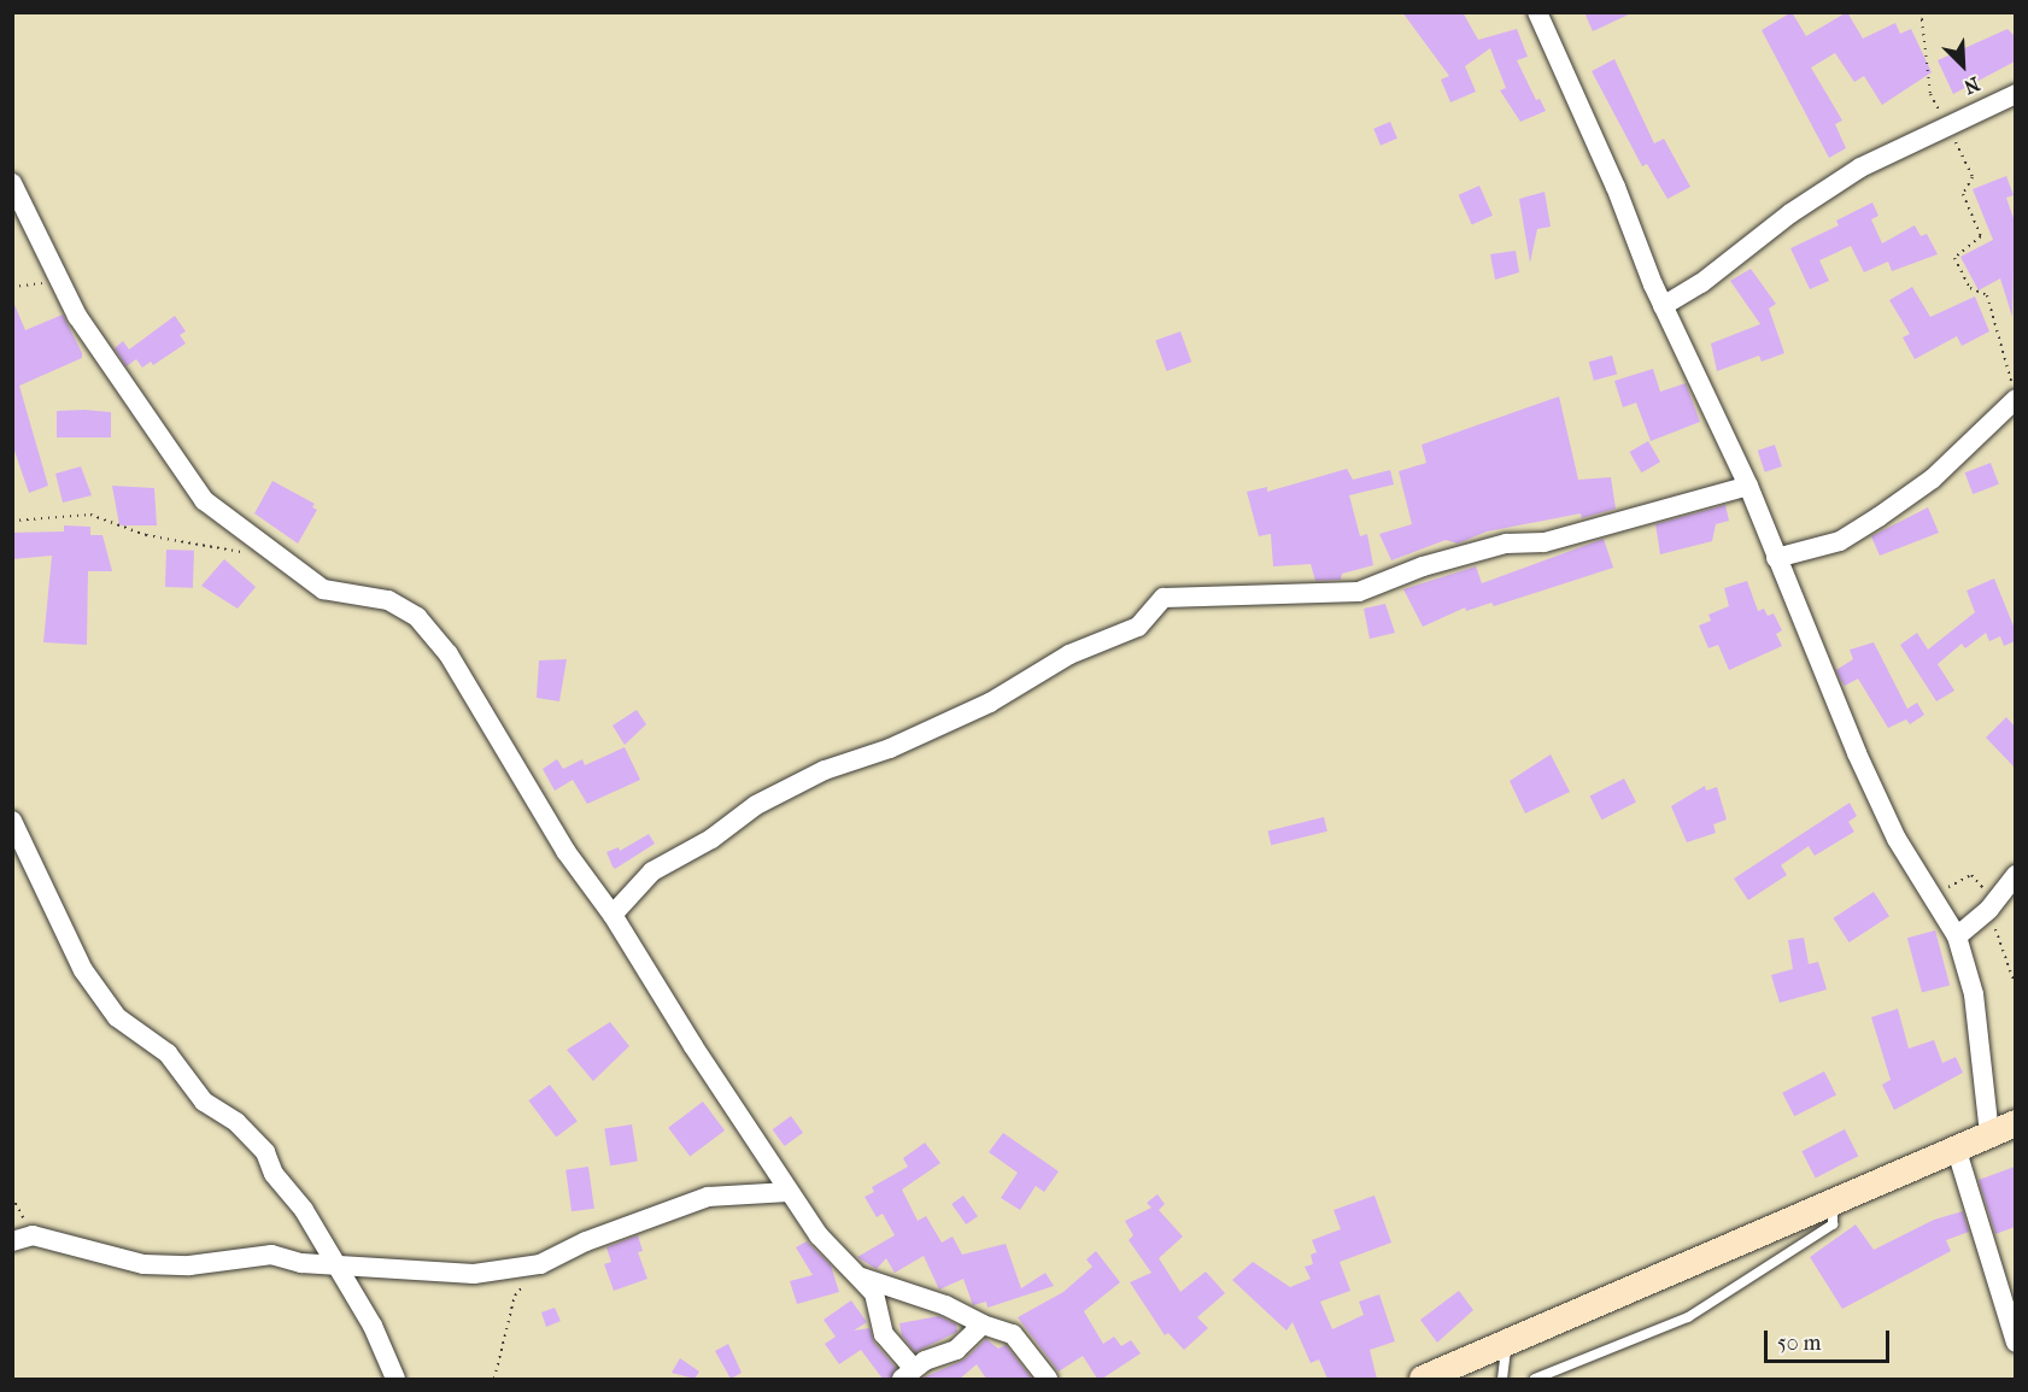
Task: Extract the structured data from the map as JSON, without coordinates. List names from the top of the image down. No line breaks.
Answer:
{"scale_bar":"50 m","north":"bottom right"}
